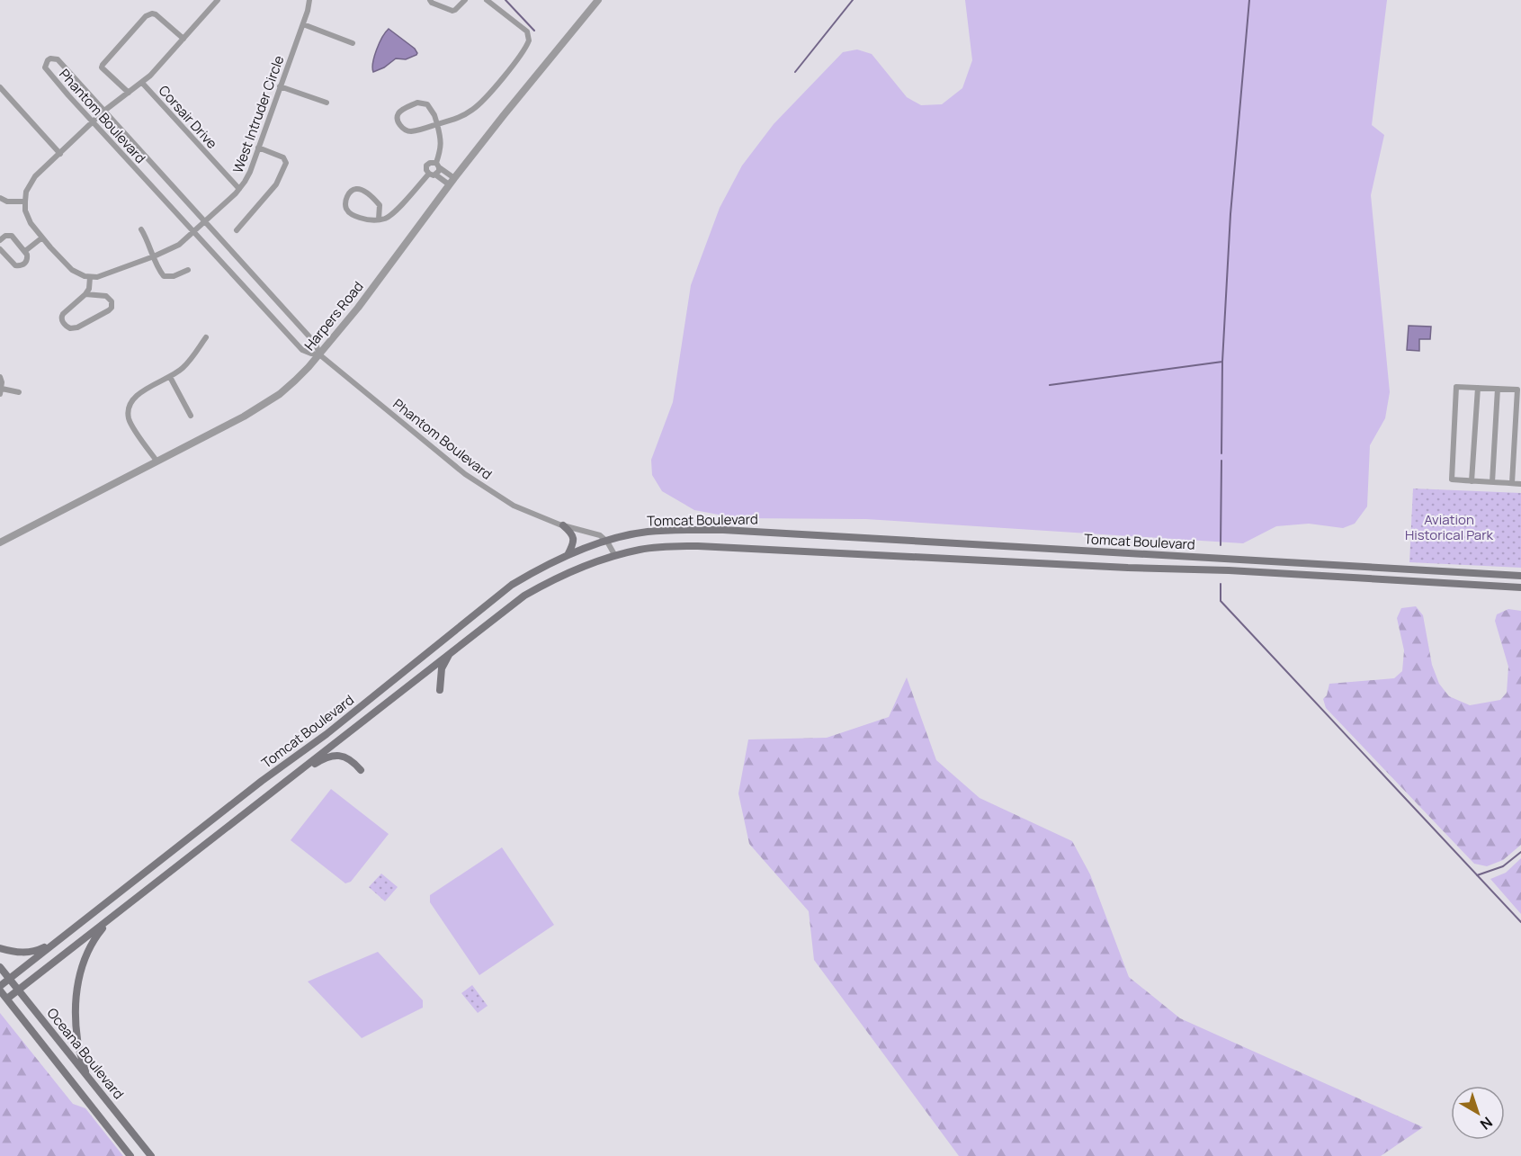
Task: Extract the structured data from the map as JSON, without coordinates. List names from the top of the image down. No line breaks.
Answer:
{"streets":{"main road":["Tomcat Boulevard","Oceana Boulevard"],"street":["West Intruder Circle","Phantom Boulevard","Corsair Drive","Harpers Road"]},"crossings":[["West Intruder Circle","Phantom Boulevard"],["West Intruder Circle","Corsair Drive"],["Phantom Boulevard","Harpers Road"],["Phantom Boulevard","Tomcat Boulevard"],["Tomcat Boulevard","Oceana Boulevard"]],"parks":["Aviation Historical Park"],"north":"bottom right"}
